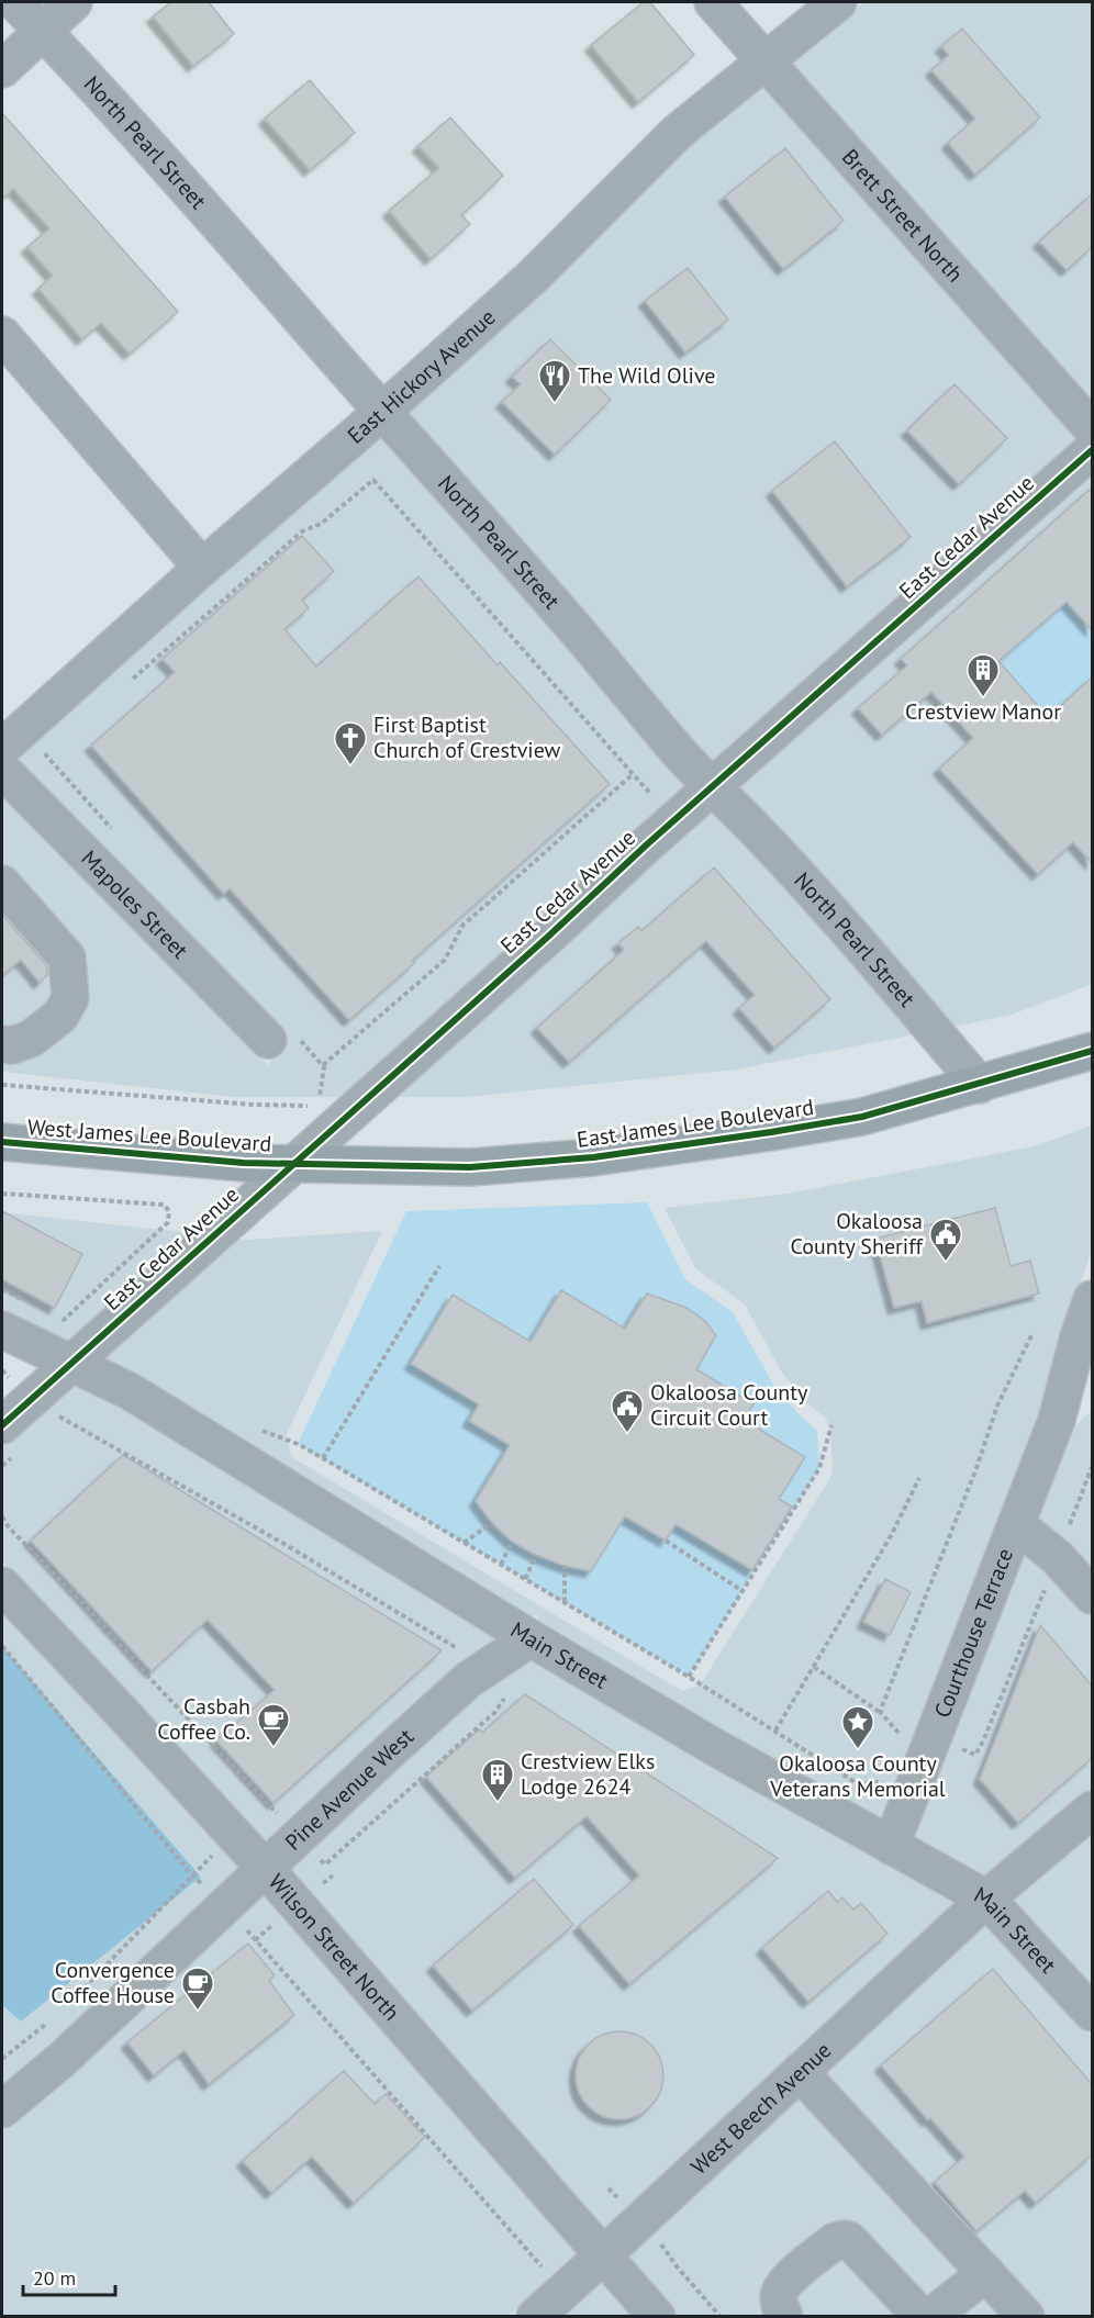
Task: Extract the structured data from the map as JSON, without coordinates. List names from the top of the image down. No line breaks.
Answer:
{"streets":{"main road":["East James Lee Boulevard","West James Lee Boulevard"],"street":["North Pearl Street","Brett Street North","East Hickory Avenue","East Cedar Avenue","Mapoles Street","Courthouse Terrace","Main Street","Pine Avenue West","Wilson Street North","West Beech Avenue"]},"crossings":[["North Pearl Street","East Hickory Avenue"],["North Pearl Street","East Cedar Avenue"],["North Pearl Street","East James Lee Boulevard"],["Brett Street North","East Hickory Avenue"],["East Cedar Avenue","East James Lee Boulevard"],["East Cedar Avenue","West James Lee Boulevard"],["East Cedar Avenue","Main Street"],["East James Lee Boulevard","West James Lee Boulevard"],["Courthouse Terrace","Main Street"],["Main Street","Pine Avenue West"],["Main Street","West Beech Avenue"],["Pine Avenue West","Wilson Street North"],["Wilson Street North","West Beech Avenue"]],"places":{"restaurant":["The Wild Olive"],"building":["Crestview Manor","Crestview Elks Lodge 2624"],"church":["First Baptist Church of Crestview"],"public building":["Okaloosa County Sheriff","Okaloosa County Circuit Court"],"cafe":["Casbah Coffee Co.","Convergence Coffee House"],"place":["Okaloosa County Veterans Memorial"]},"scale_bar":"20 m"}
